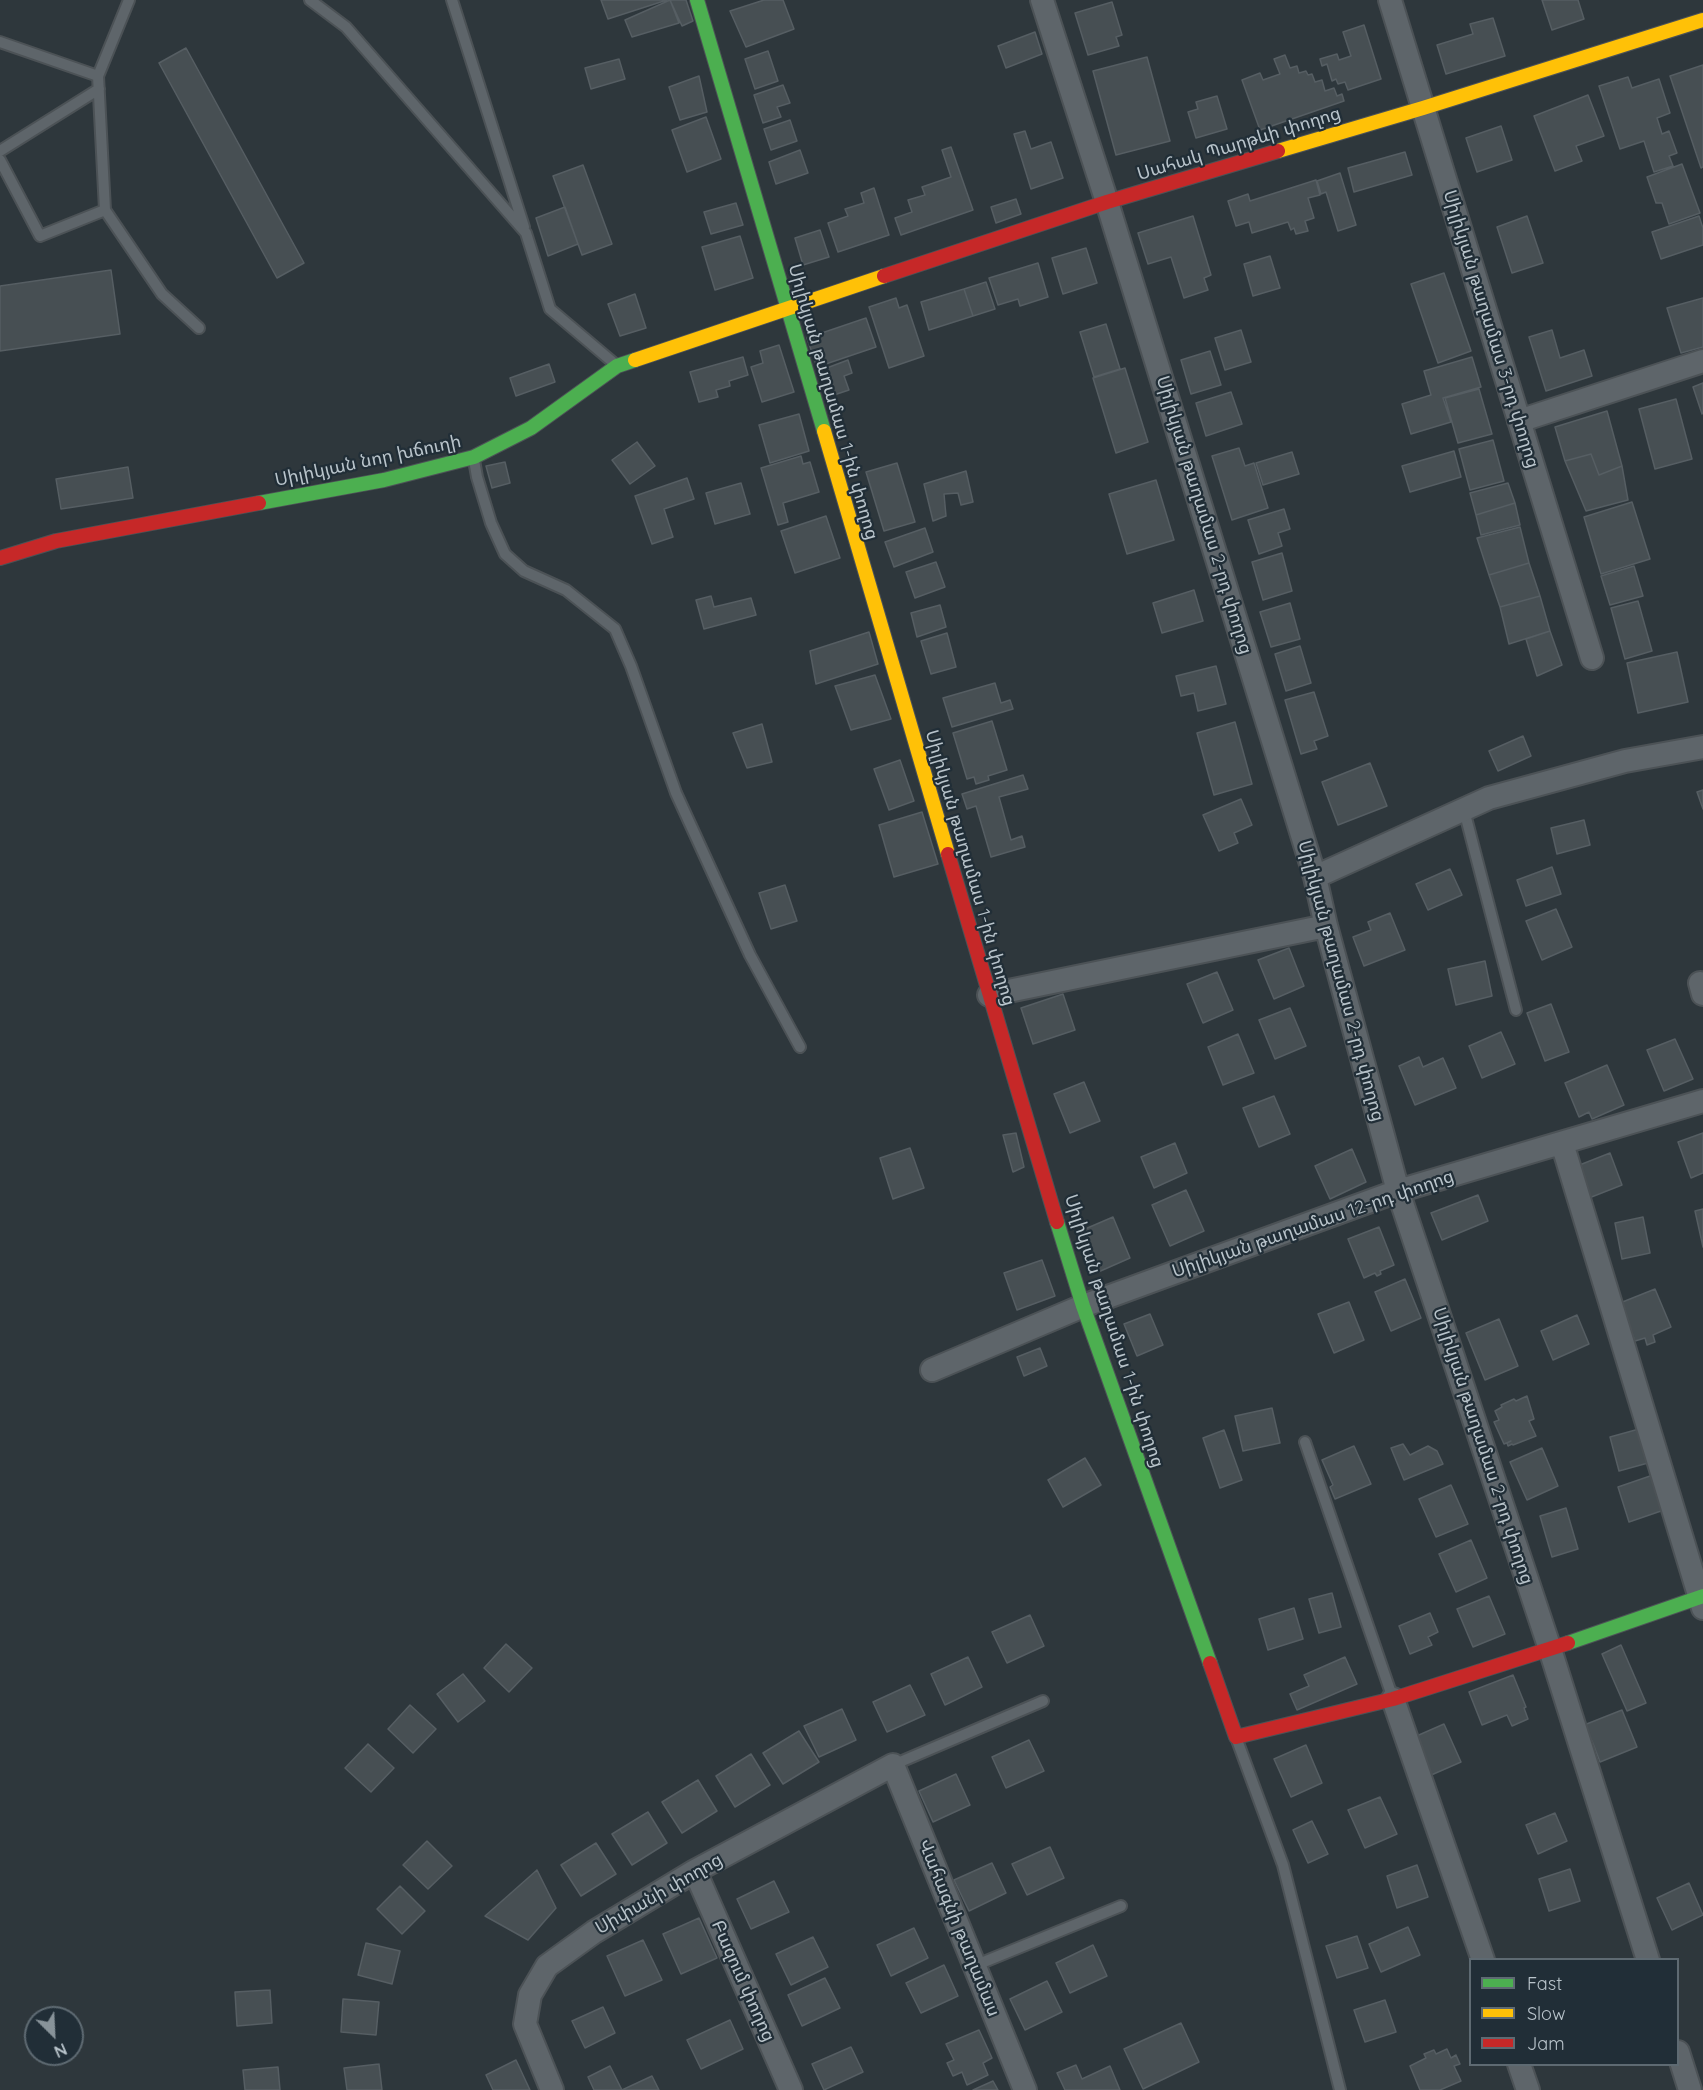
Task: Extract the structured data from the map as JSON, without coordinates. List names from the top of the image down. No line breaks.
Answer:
{"streets":{"street":["Սահակ Պարթևի փողոց","Սիլիկյան թաղամաս 3-րդ փողոց","Սիլիկյան թաղամաս 1-ին փողոց","Սիլիկյան նոր խճուղի","Սիլիկյան թաղամաս 2-րդ փողոց","Սիլիկյան թաղամաս 12-րդ փողոց","Սիփանի փողոց","Վահագնի թաղամաս","Բազում փողոց"]},"crossings":[["Սահակ Պարթևի փողոց","Սիլիկյան թաղամաս 3-րդ փողոց"],["Սահակ Պարթևի փողոց","Սիլիկյան թաղամաս 1-ին փողոց"],["Սահակ Պարթևի փողոց","Սիլիկյան նոր խճուղի"],["Սահակ Պարթևի փողոց","Սիլիկյան թաղամաս 2-րդ փողոց"],["Սիլիկյան թաղամաս 1-ին փողոց","Սիլիկյան նոր խճուղի"],["Սիլիկյան թաղամաս 1-ին փողոց","Սիլիկյան թաղամաս 12-րդ փողոց"],["Սիլիկյան թաղամաս 2-րդ փողոց","Սիլիկյան թաղամաս 12-րդ փողոց"],["Սիփանի փողոց","Վահագնի թաղամաս"],["Սիփանի փողոց","Բազում փողոց"]],"legend":["Fast","Slow","Jam"],"north":"bottom right"}
